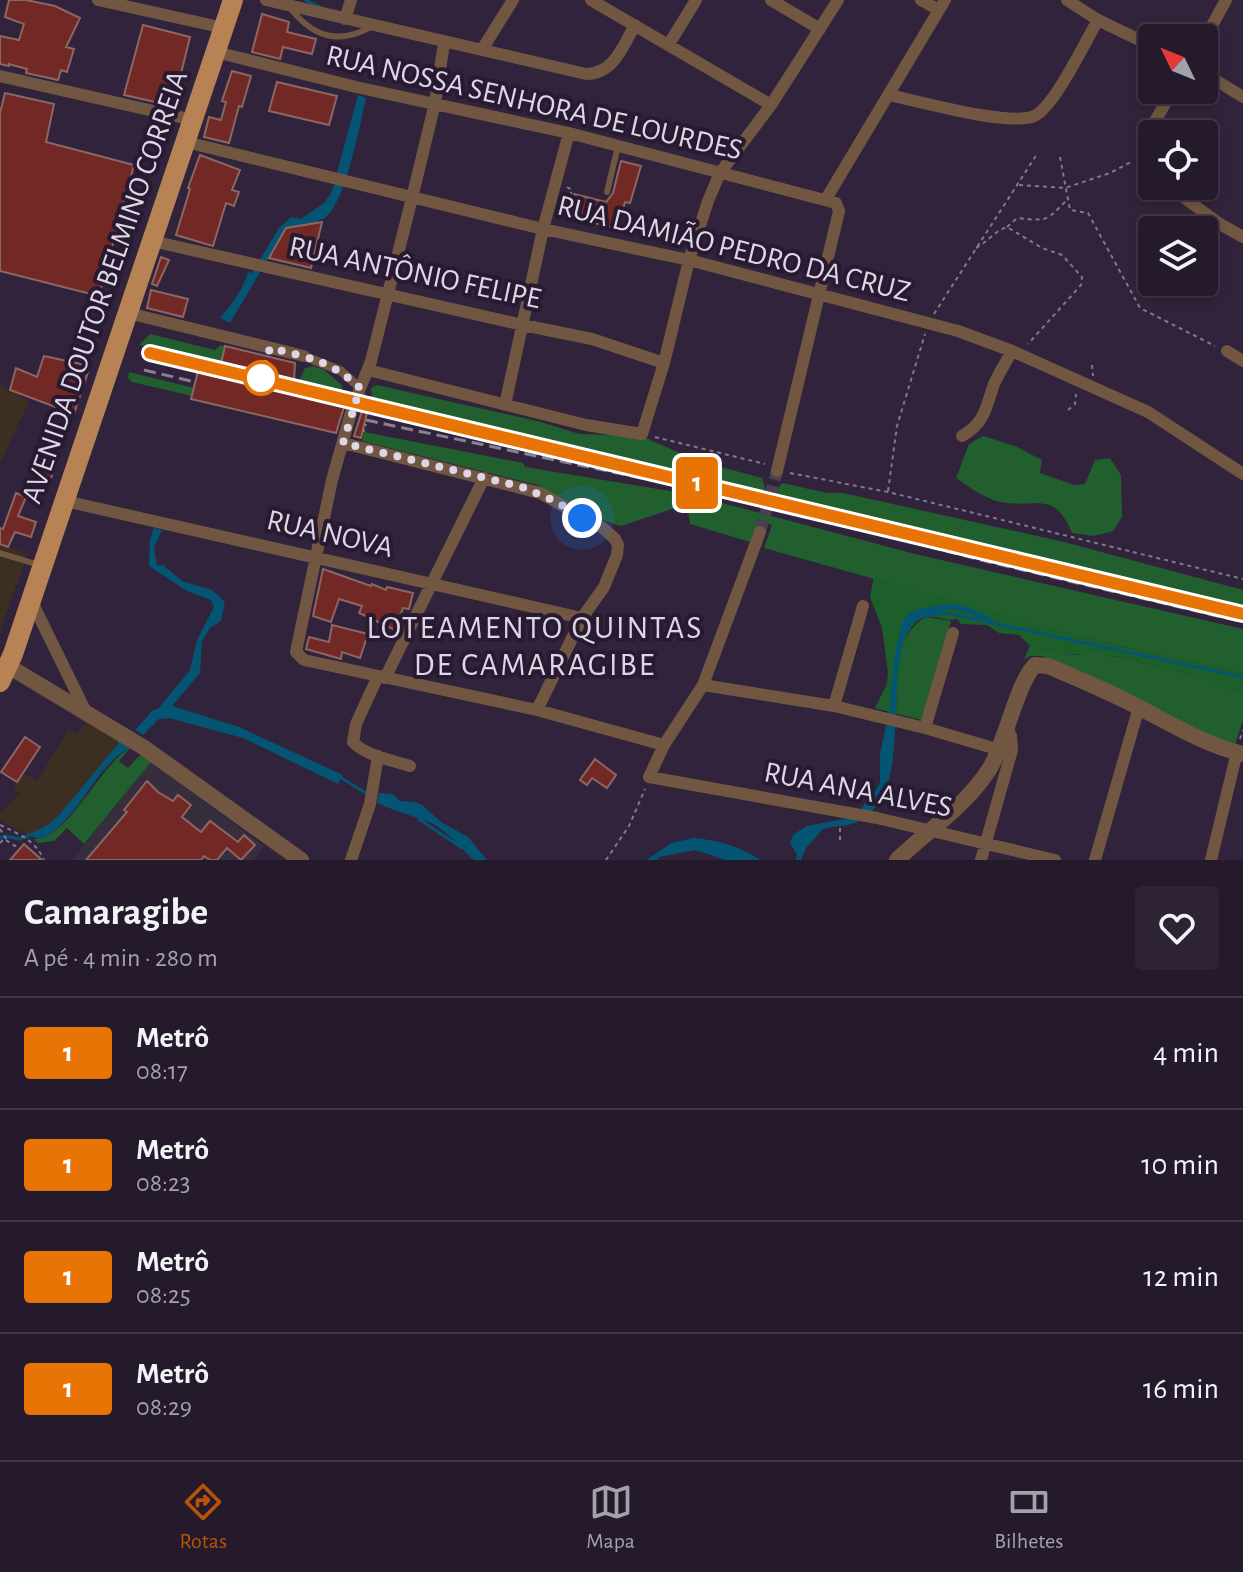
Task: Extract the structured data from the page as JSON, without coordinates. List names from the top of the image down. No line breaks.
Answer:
{"streets":{"main road":["AVENIDA DOUTOR BELMINO CORREIA"],"street":["RUA NOSSA SENHORA DE LOURDES","RUA DAMIÃO PEDRO DA CRUZ","RUA ANTÔNIO FELIPE","RUA NOVA","RUA ANA ALVES"]},"crossings":[["RUA NOSSA SENHORA DE LOURDES","RUA DAMIÃO PEDRO DA CRUZ"],["RUA NOSSA SENHORA DE LOURDES","AVENIDA DOUTOR BELMINO CORREIA"],["RUA DAMIÃO PEDRO DA CRUZ","AVENIDA DOUTOR BELMINO CORREIA"],["RUA ANTÔNIO FELIPE","AVENIDA DOUTOR BELMINO CORREIA"],["AVENIDA DOUTOR BELMINO CORREIA","RUA NOVA"]],"districts":["LOTEAMENTO QUINTAS DE CAMARAGIBE"],"lines":["metro line 1"],"north":"top left","page":{"on_map":"1","heading":["Camaragibe","A pé · 4 min · 280 m"],"list":[{"mark":"1","name":"Metrô","note":"08:17","value":"4 min"},{"mark":"1","name":"Metrô","note":"08:23","value":"10 min"},{"mark":"1","name":"Metrô","note":"08:25","value":"12 min"},{"mark":"1","name":"Metrô","note":"08:29","value":"16 min"}],"tabs":["Rotas","Mapa","Bilhetes"]}}
